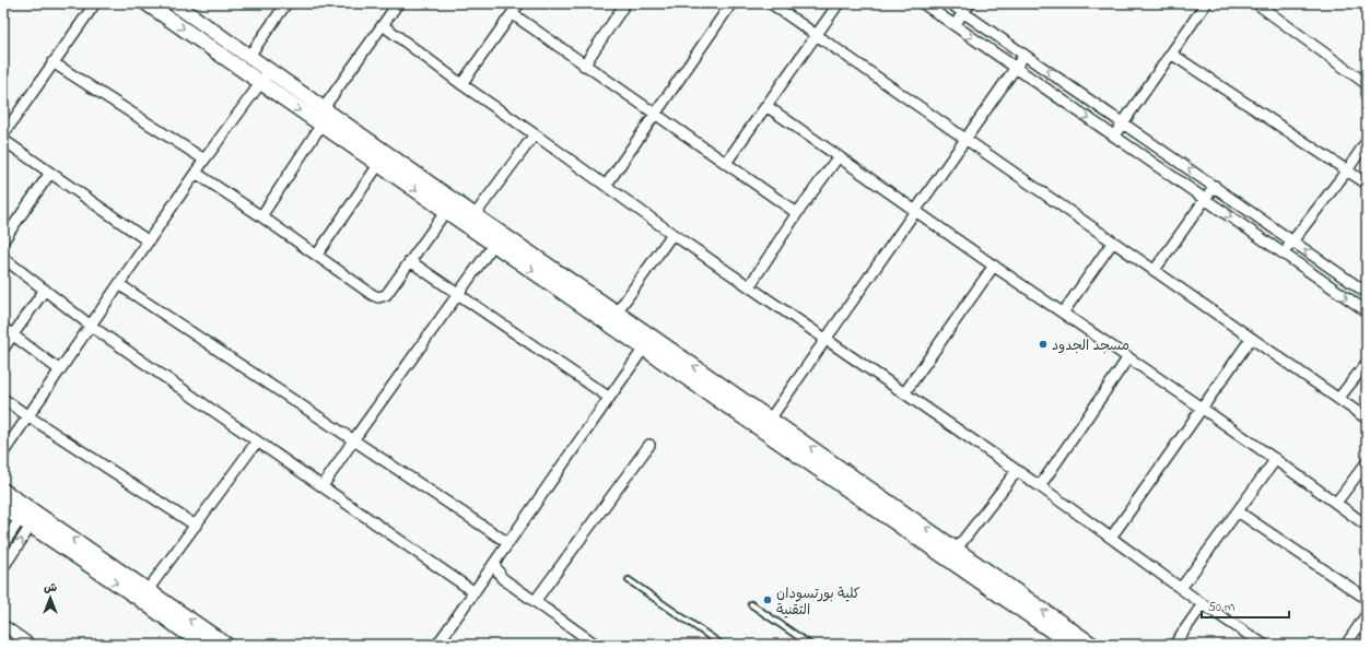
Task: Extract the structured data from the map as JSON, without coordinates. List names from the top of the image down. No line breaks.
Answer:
{"places":["مسجد الجدود","كلية بورتسودان التقنية"],"scale_bar":"50 m","north":"top"}
